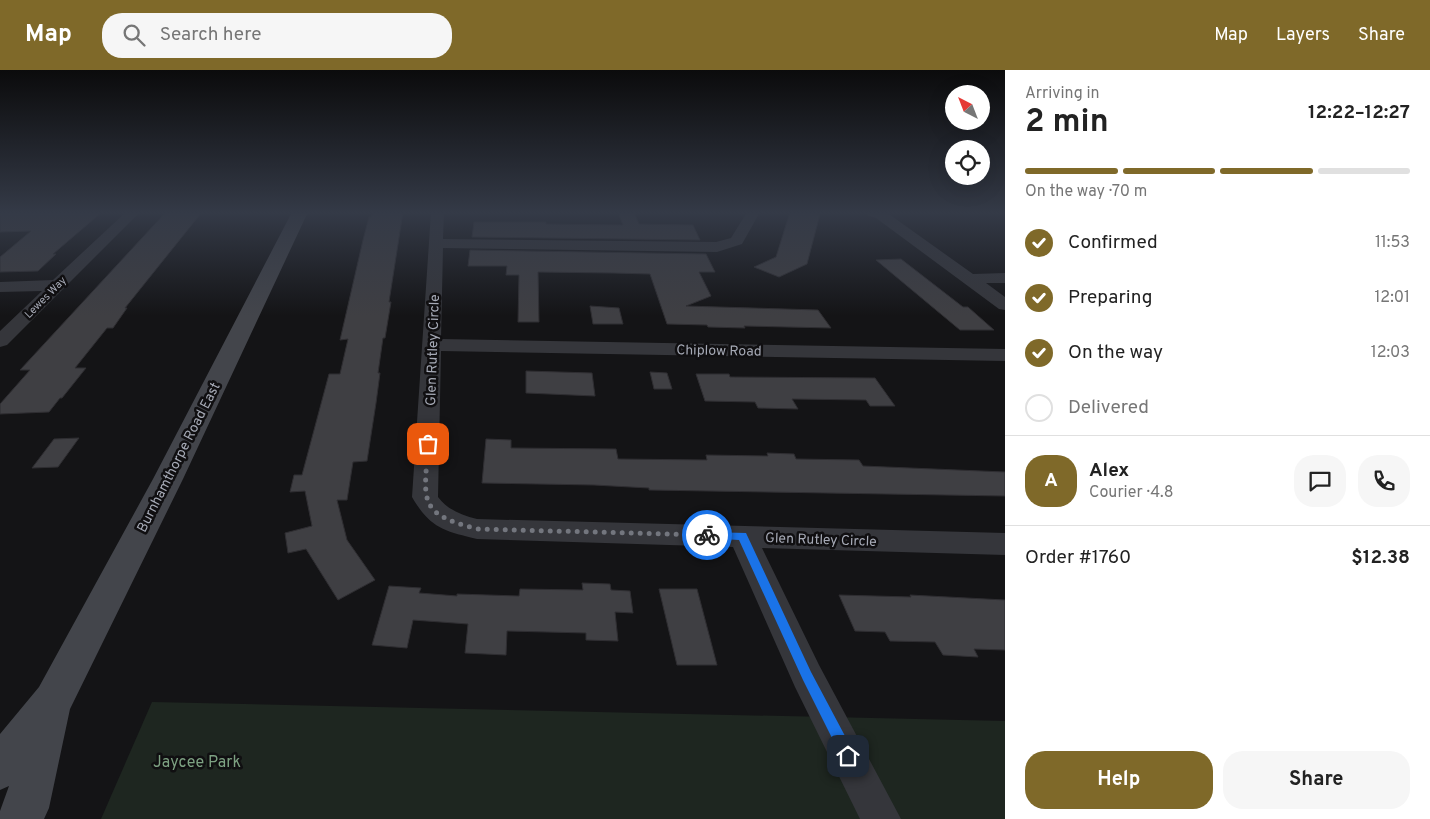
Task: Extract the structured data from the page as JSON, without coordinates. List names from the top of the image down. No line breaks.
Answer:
{"streets":{"main road":["Burnhamthorpe Road East"],"street":["Lewes Way","Glen Rutley Circle","Chiplow Road"]},"crossings":[["Glen Rutley Circle","Chiplow Road"]],"parks":["Jaycee Park"],"north":"top left","page":{"header":"Map","search":"Search here","nav":["Map","Layers","Share"],"heading":["2 min","Arriving in","12:22–12:27"],"panel":["Alex","Courier · 4.8","Order #1760","$12.38"],"bar":"On the way · 70 m","list":[["Confirmed","11:53"],["Preparing","12:01"],["On the way","12:03"],"Delivered"],"round":"A","buttons":["Help","Share"]}}
